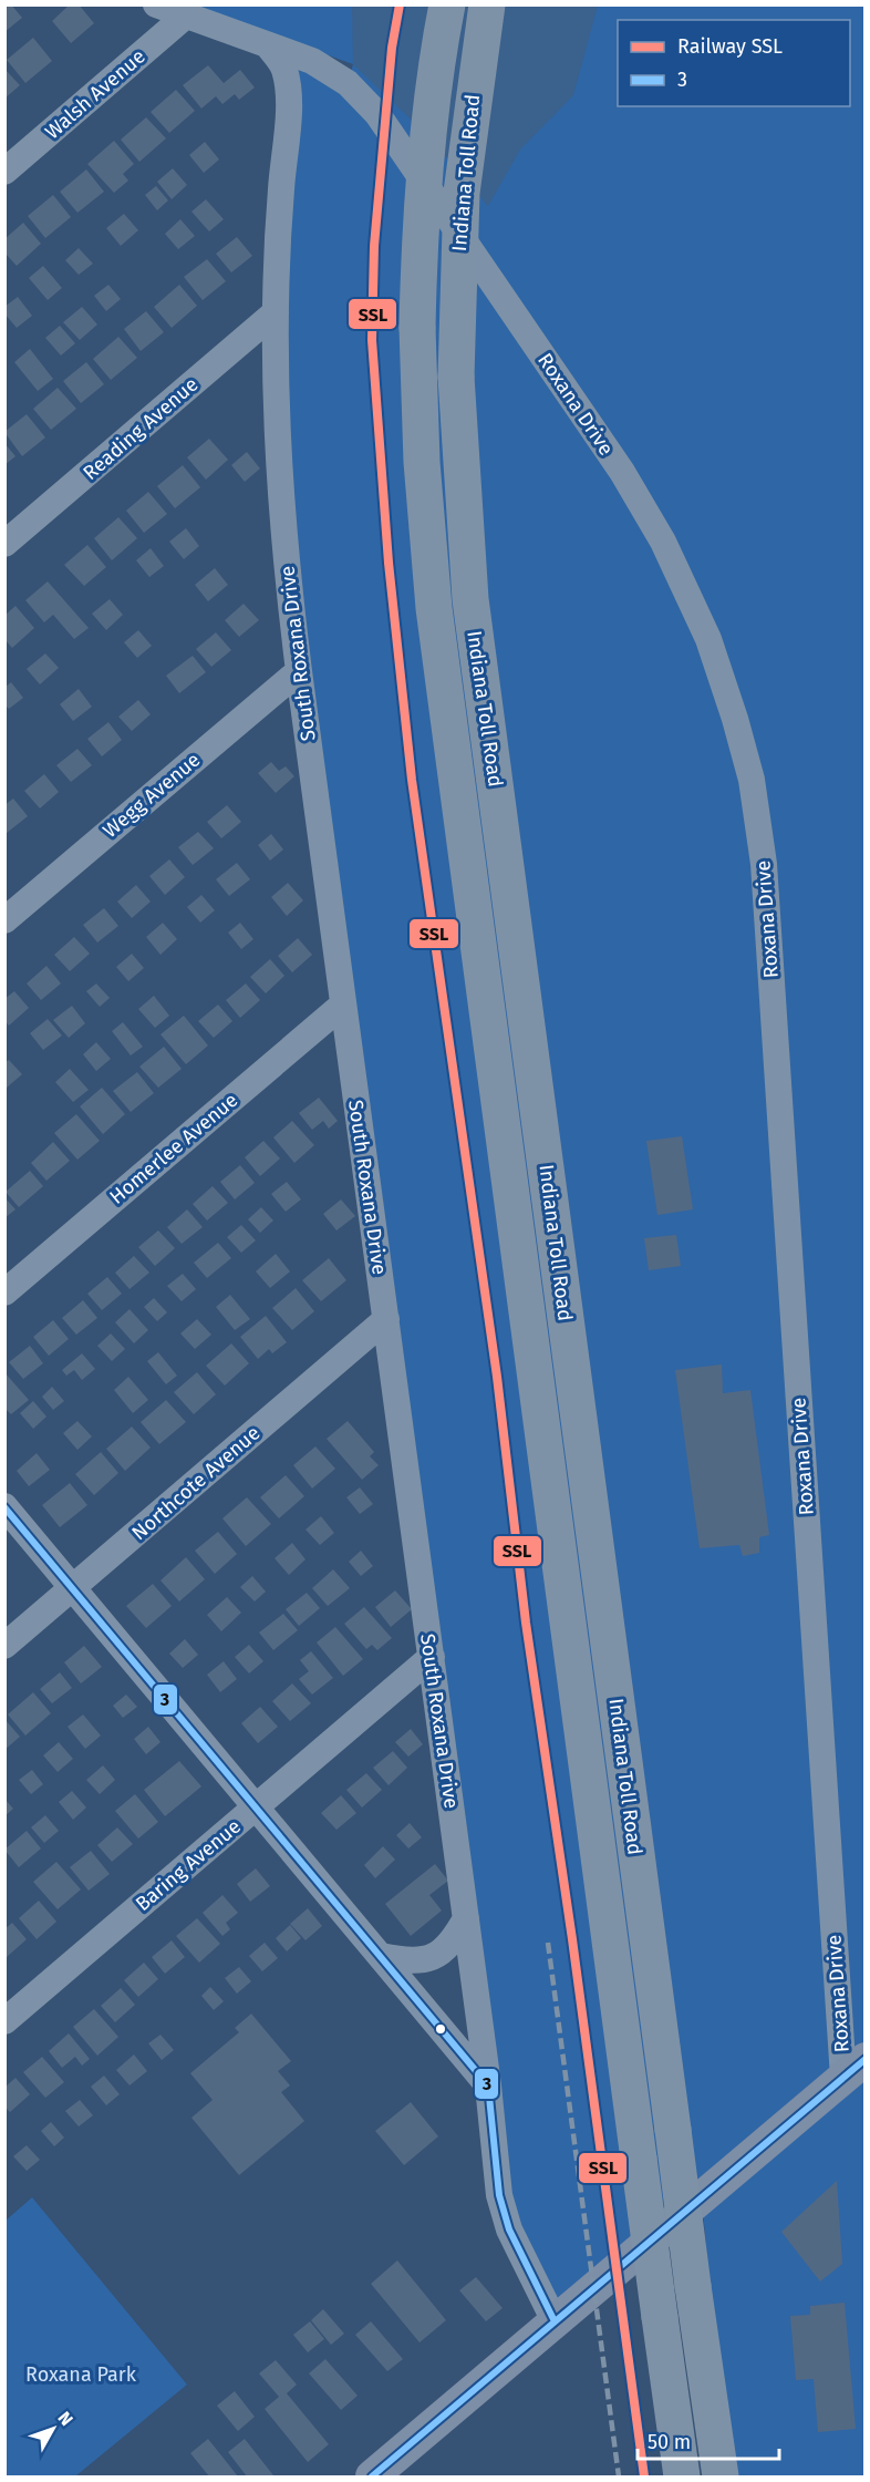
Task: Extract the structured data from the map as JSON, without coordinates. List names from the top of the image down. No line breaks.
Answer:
{"streets":{"highway":["Indiana Toll Road"],"street":["Walsh Avenue","Roxana Drive","Reading Avenue","South Roxana Drive","Wegg Avenue","Homerlee Avenue","Northcote Avenue","Baring Avenue"]},"crossings":[["Walsh Avenue","Roxana Drive"],["Roxana Drive","South Roxana Drive"],["Reading Avenue","South Roxana Drive"],["South Roxana Drive","Wegg Avenue"],["South Roxana Drive","Homerlee Avenue"],["South Roxana Drive","Northcote Avenue"],["South Roxana Drive","Baring Avenue"]],"parks":["Roxana Park"],"lines":["rail line SSL","transit line 3"],"legend":["Railway SSL","3"],"scale_bar":"50 m","north":"top right"}
